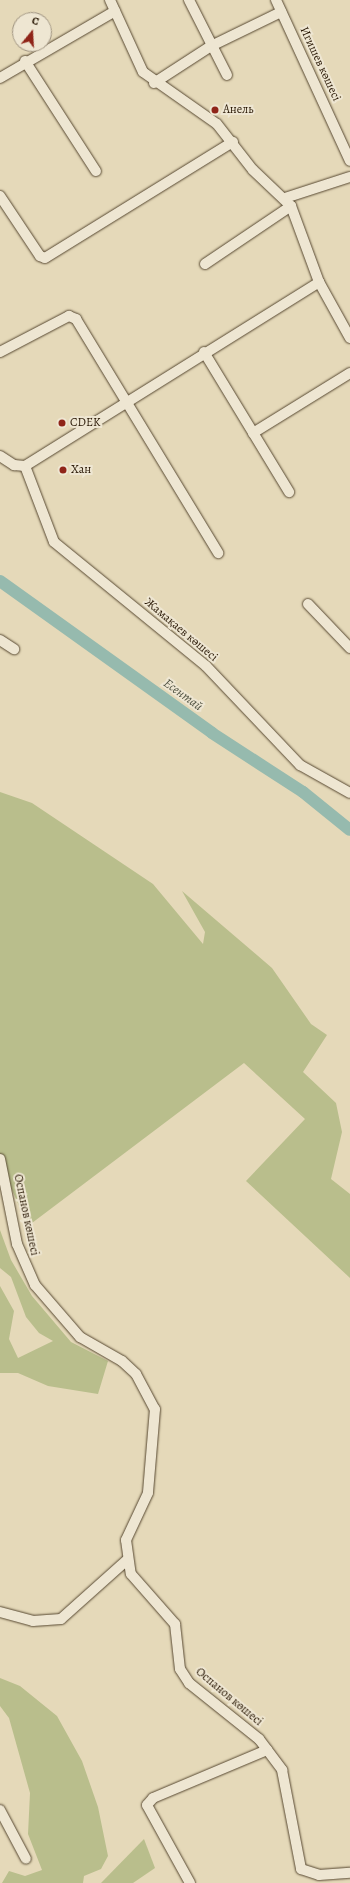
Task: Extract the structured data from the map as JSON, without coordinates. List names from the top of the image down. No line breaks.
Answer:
{"streets":{"street":["Игишев көшесі","Жамақаев көшесі","Оспанов көшесі"]},"water":["Есентай"],"places":["Анель","CDEK","Хан"],"north":"top"}
